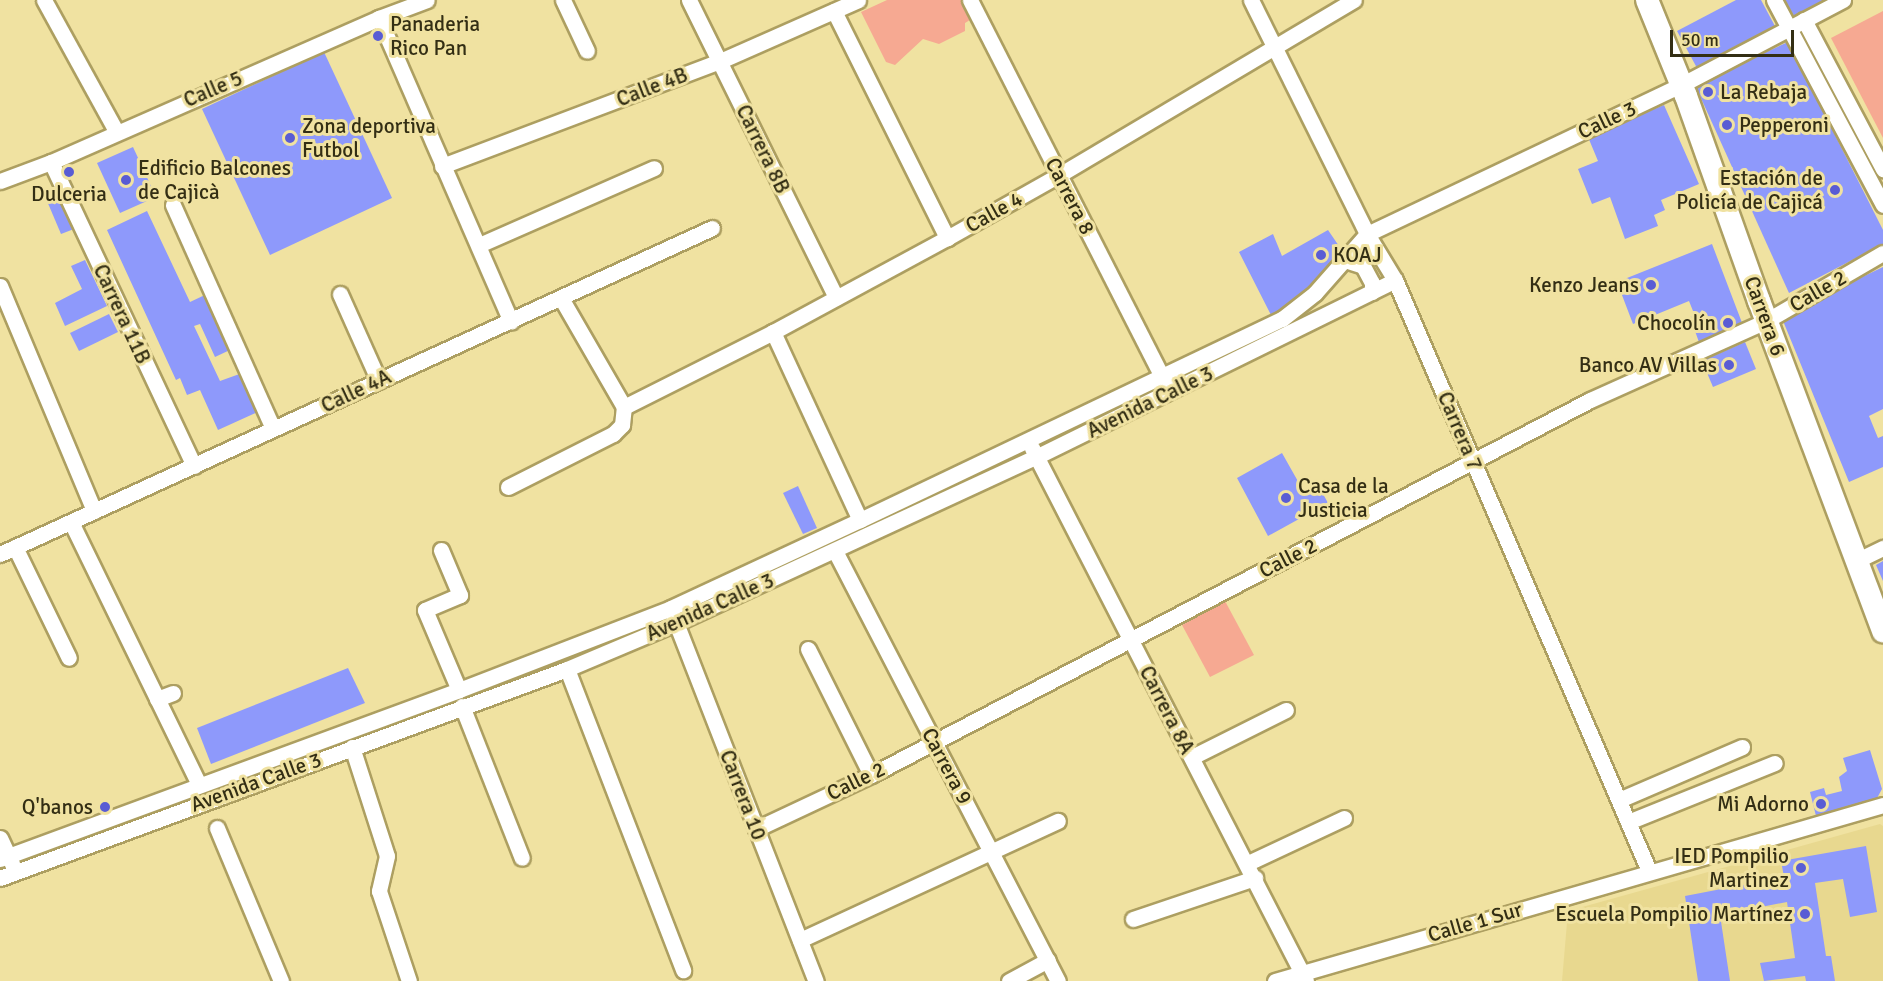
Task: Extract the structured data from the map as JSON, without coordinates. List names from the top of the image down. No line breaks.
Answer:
{"streets":{"main road":["Carrera 6"],"street":["Calle 4B","Calle 5","Calle 3","Carrera 8B","Carrera 8","Calle 4","Calle 2","Carrera 11B","Calle 4A","Avenida Calle 3","Carrera 7","Carrera 8A","Carrera 9","Carrera 10","Calle 1 Sur"]},"crossings":[["Calle 4B","Carrera 8B"],["Calle 5","Carrera 11B"],["Calle 3","Carrera 6"],["Calle 3","Avenida Calle 3"],["Calle 3","Carrera 7"],["Carrera 8B","Calle 4"],["Carrera 8","Calle 4"],["Carrera 8","Avenida Calle 3"],["Calle 4","Carrera 7"],["Calle 2","Carrera 6"],["Calle 2","Carrera 7"],["Calle 2","Carrera 8A"],["Calle 2","Carrera 9"],["Calle 2","Carrera 10"],["Carrera 11B","Calle 4A"],["Avenida Calle 3","Carrera 7"],["Avenida Calle 3","Carrera 8A"],["Avenida Calle 3","Carrera 9"],["Avenida Calle 3","Carrera 10"],["Carrera 7","Calle 1 Sur"],["Carrera 8A","Calle 1 Sur"]],"places":["Panaderia Rico Pan","La Rebaja","Pepperoni","Zona deportiva Futbol","Dulceria","Edificio Balcones de Cajicà","Estación de Policía de Cajicá","KOAJ","Kenzo Jeans","Chocolín","Banco AV Villas","Casa de la Justicia","Mi Adorno","Q'banos","IED Pompilio Martinez","Escuela Pompilio Martínez"],"scale_bar":"50 m"}
